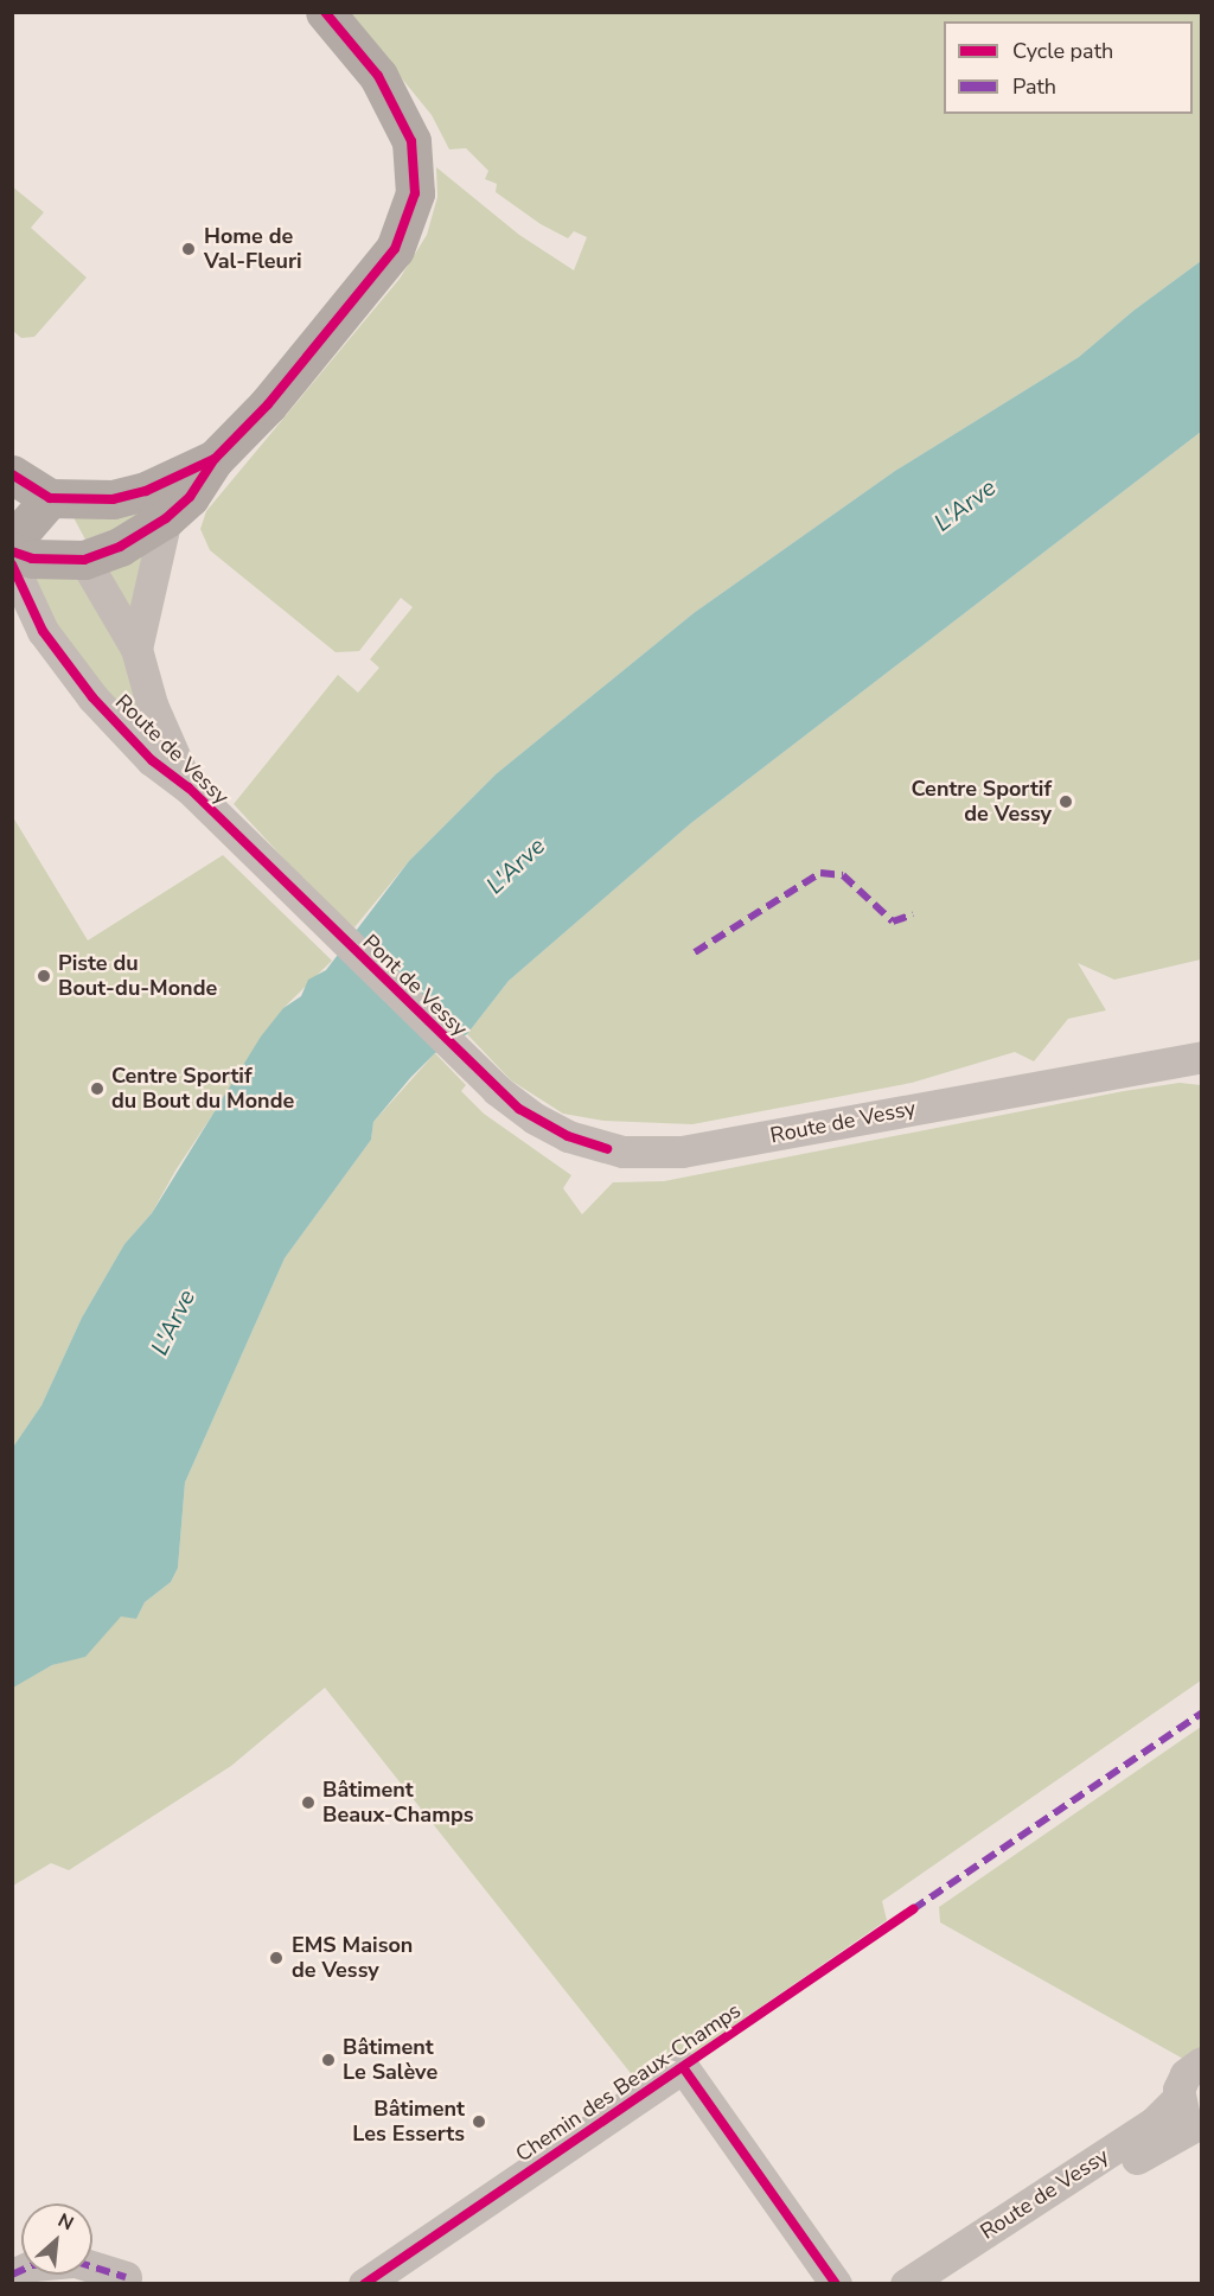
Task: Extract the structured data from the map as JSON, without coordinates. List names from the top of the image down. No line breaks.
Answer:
{"streets":{"street":["Route de Vessy","Pont de Vessy","Chemin des Beaux-Champs"]},"crossings":[["Route de Vessy","Pont de Vessy"]],"water":["L'Arve"],"places":["Home de Val-Fleuri","Centre Sportif de Vessy","Piste du Bout-du-Monde","Centre Sportif du Bout du Monde","Bâtiment Beaux-Champs","EMS Maison de Vessy","Bâtiment Le Salève","Bâtiment Les Esserts"],"legend":["Cycle path","Path"],"north":"top right"}
